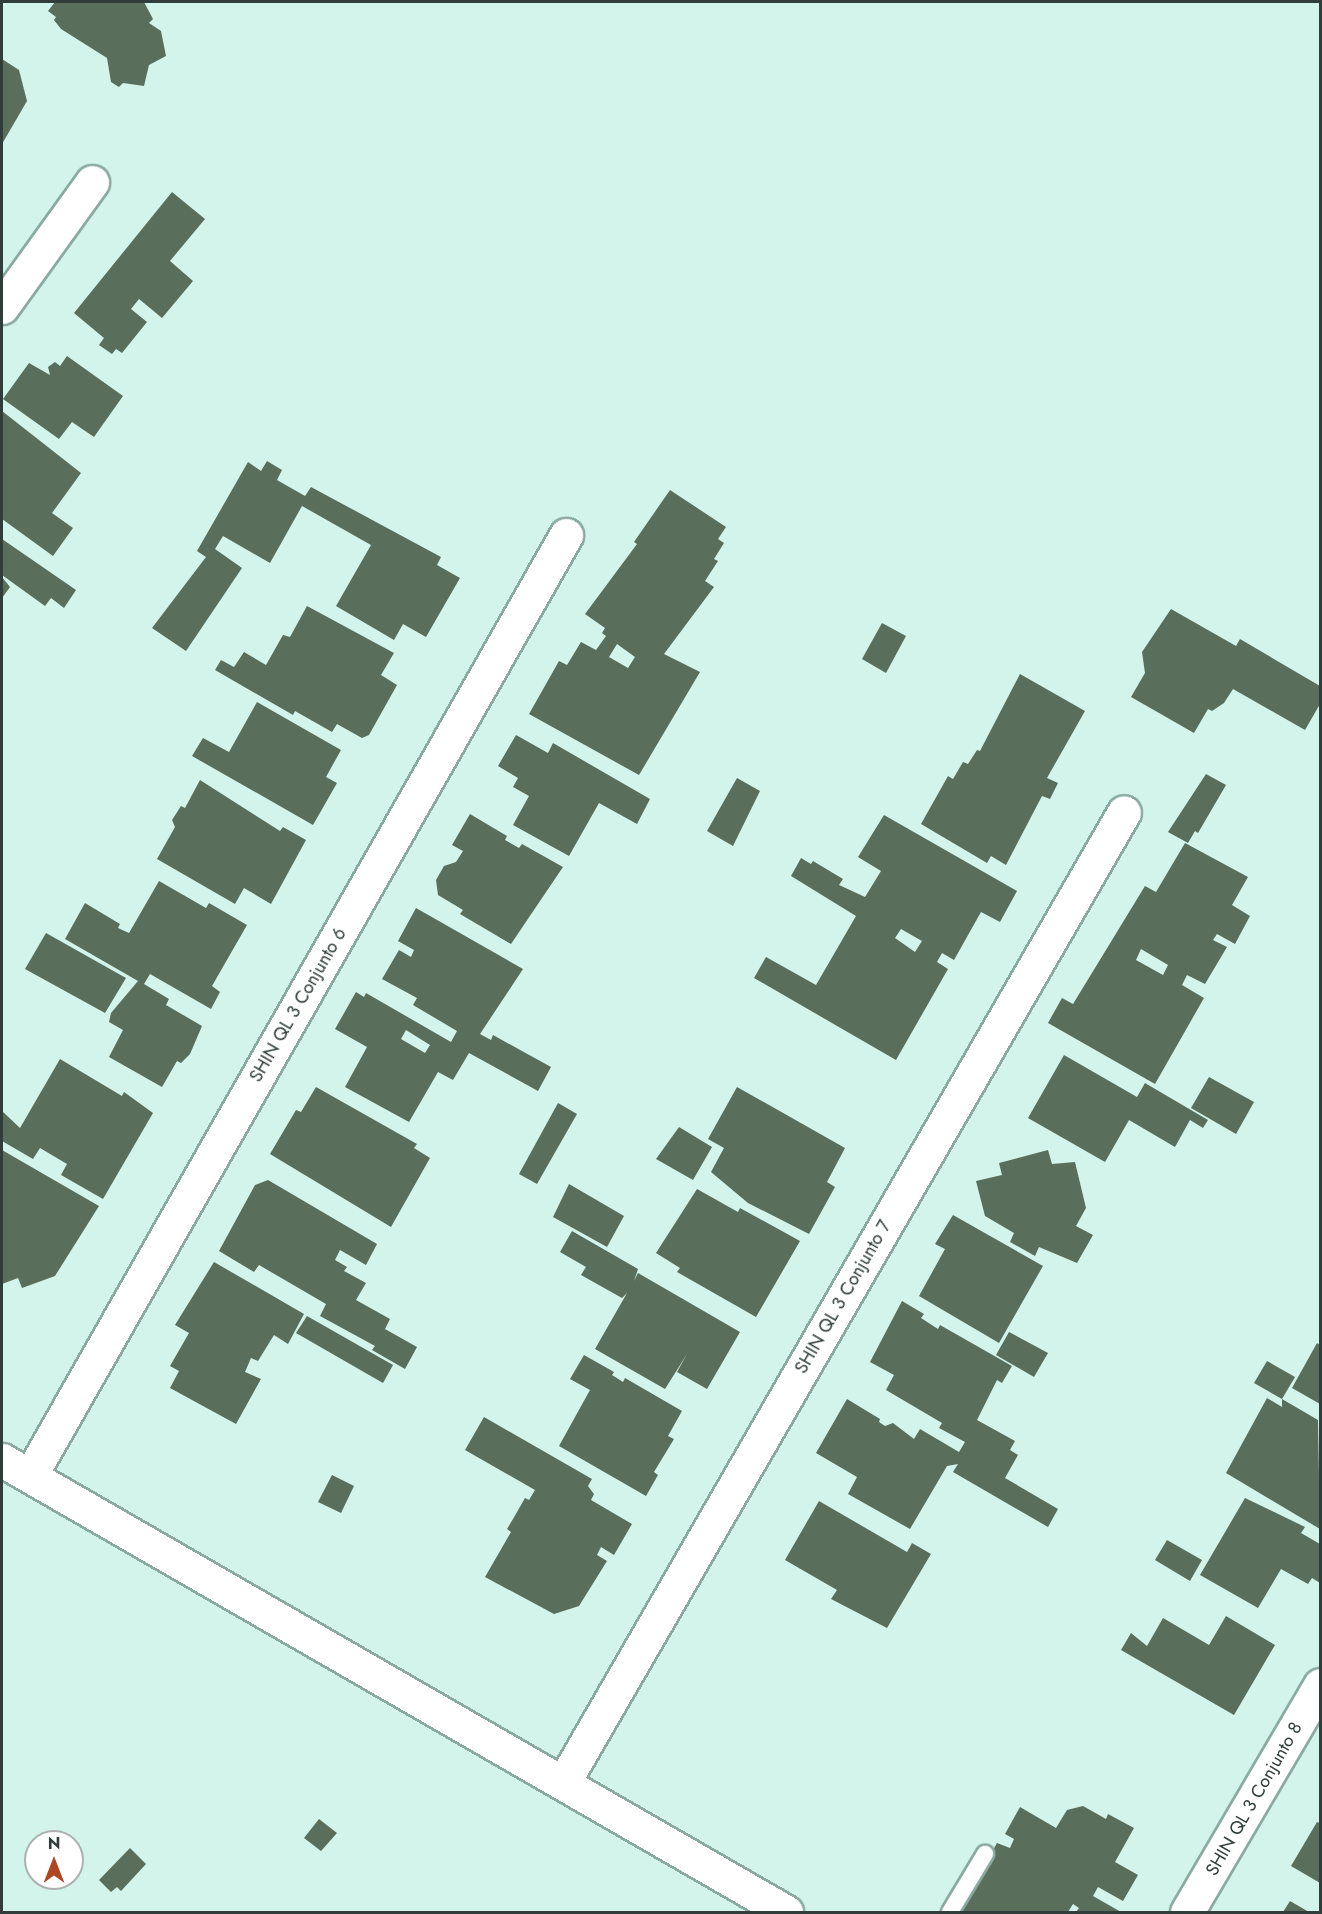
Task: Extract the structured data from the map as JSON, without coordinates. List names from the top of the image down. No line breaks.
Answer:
{"streets":{"street":["SHIN QL 3 Conjunto 6","SHIN QL 3 Conjunto 7","SHIN QL 3 Conjunto 8"]},"north":"top"}
